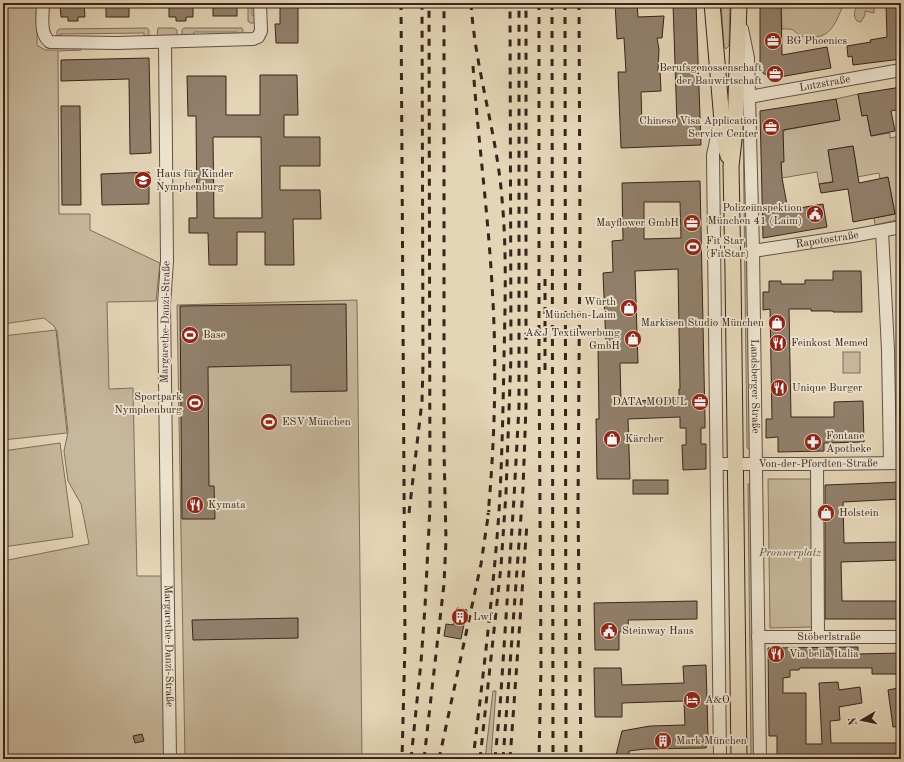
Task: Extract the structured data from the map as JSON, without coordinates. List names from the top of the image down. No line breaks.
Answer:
{"streets":{"main road":["Landsberger Straße"],"street":["Lutzstraße","Rapotostraße","Margarethe-Danzi-Straße","Von-der-Pfordten-Straße","Stöberlstraße"]},"crossings":[["Lutzstraße","Landsberger Straße"],["Rapotostraße","Landsberger Straße"],["Landsberger Straße","Von-der-Pfordten-Straße"],["Landsberger Straße","Stöberlstraße"]],"parks":["Pronnerplatz"],"places":{"office":["BG Phoenics","Berufsgenossenschaft der Bauwirtschaft","Chinese Visa Application Service Center","Mayflower GmbH","DATA MODUL"],"school or university":["Haus für Kinder Nymphenburg"],"public building":["Polizeiinspektion München 41 (Laim)","Steinway Haus"],"sports":["Fit Star (FitStar)","Base","Sportpark Nymphenburg","ESV München"],"shop":["Würth München-Laim","Markisen Studio München","A&J Textilwerbung GmbH","Kärcher","Holstein"],"restaurant":["Feinkost Memed","Unique Burger","Kymata","Via bella Italia"],"pharmacy":["Fontane Apotheke"],"building":["Lwf","Mark München"],"hotel":["A&O"]},"north":"left"}
